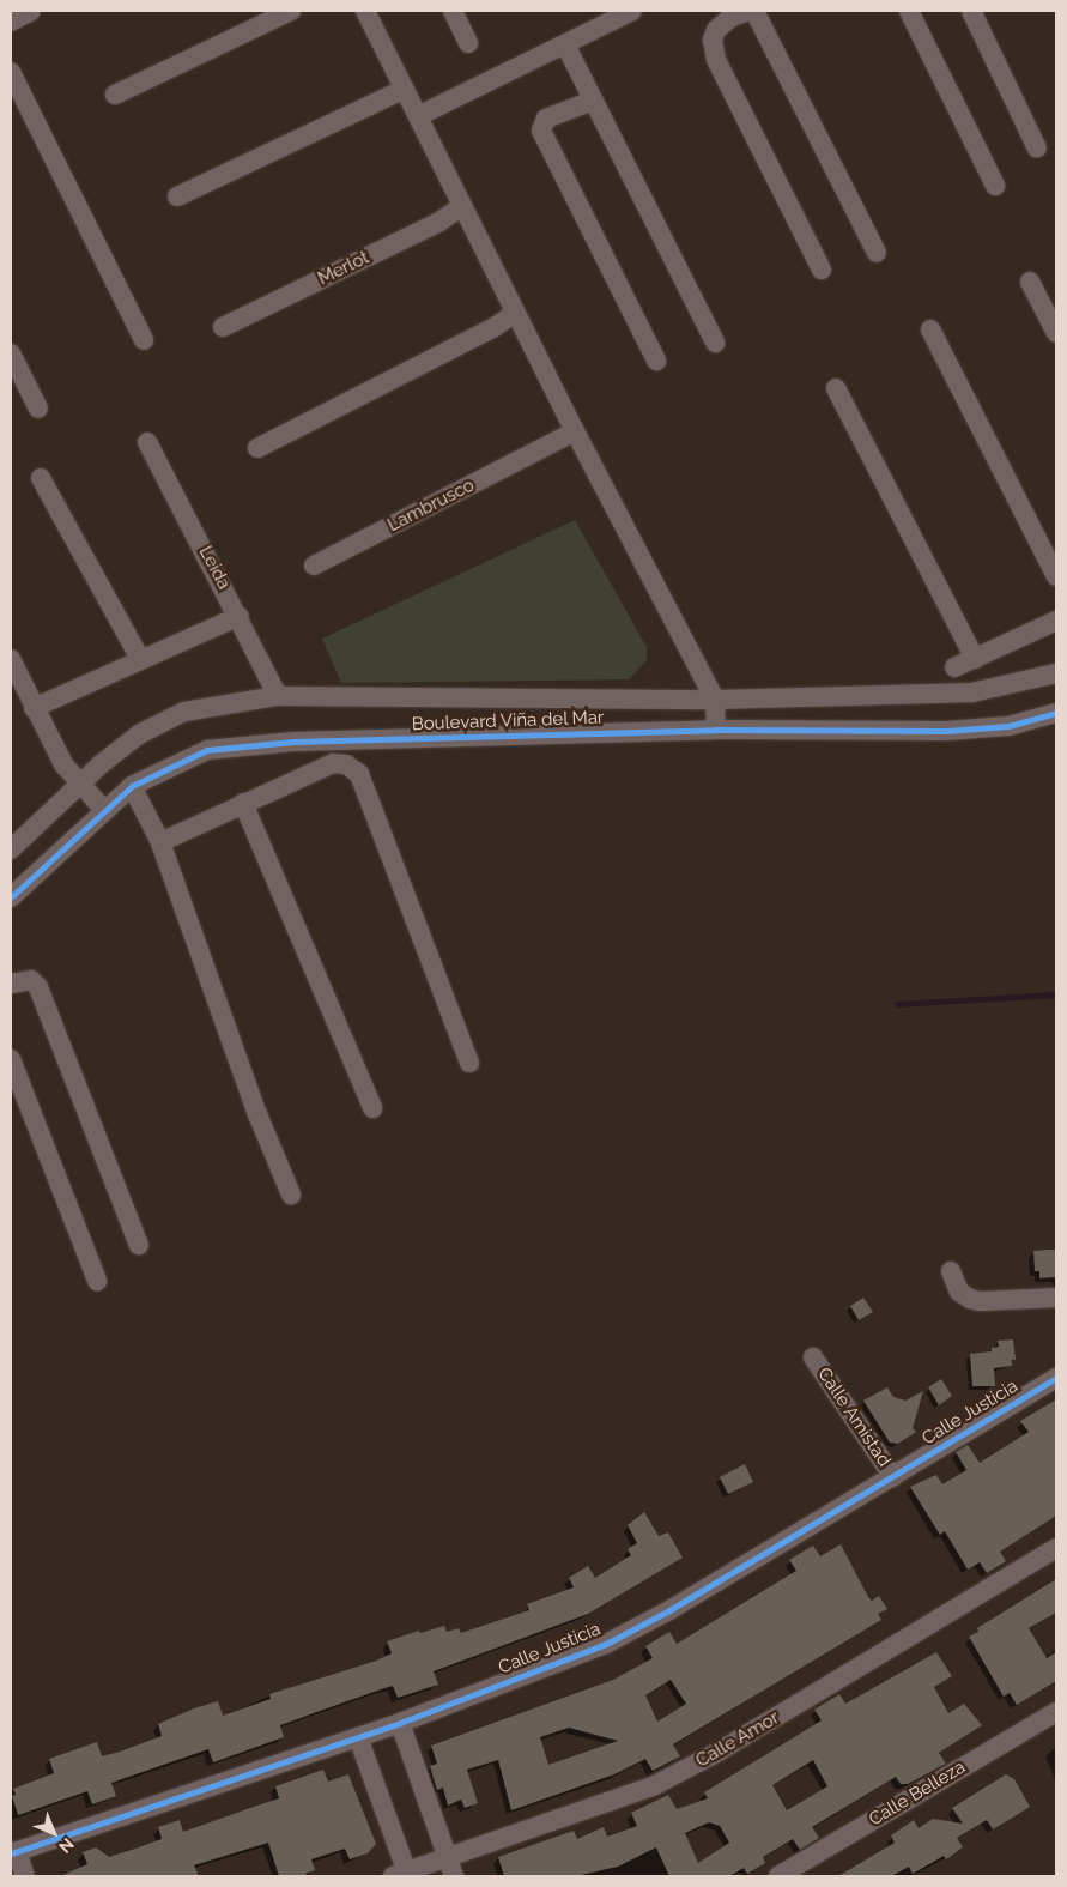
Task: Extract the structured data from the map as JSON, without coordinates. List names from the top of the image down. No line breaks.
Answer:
{"streets":{"street":["Merlot","Lambrusco","Leida","Boulevard Viña del Mar","Calle Justicia","Calle Amistad","Calle Amor","Calle Belleza"]},"crossings":[["Leida","Boulevard Viña del Mar"],["Calle Justicia","Calle Amistad"]],"north":"bottom right"}
